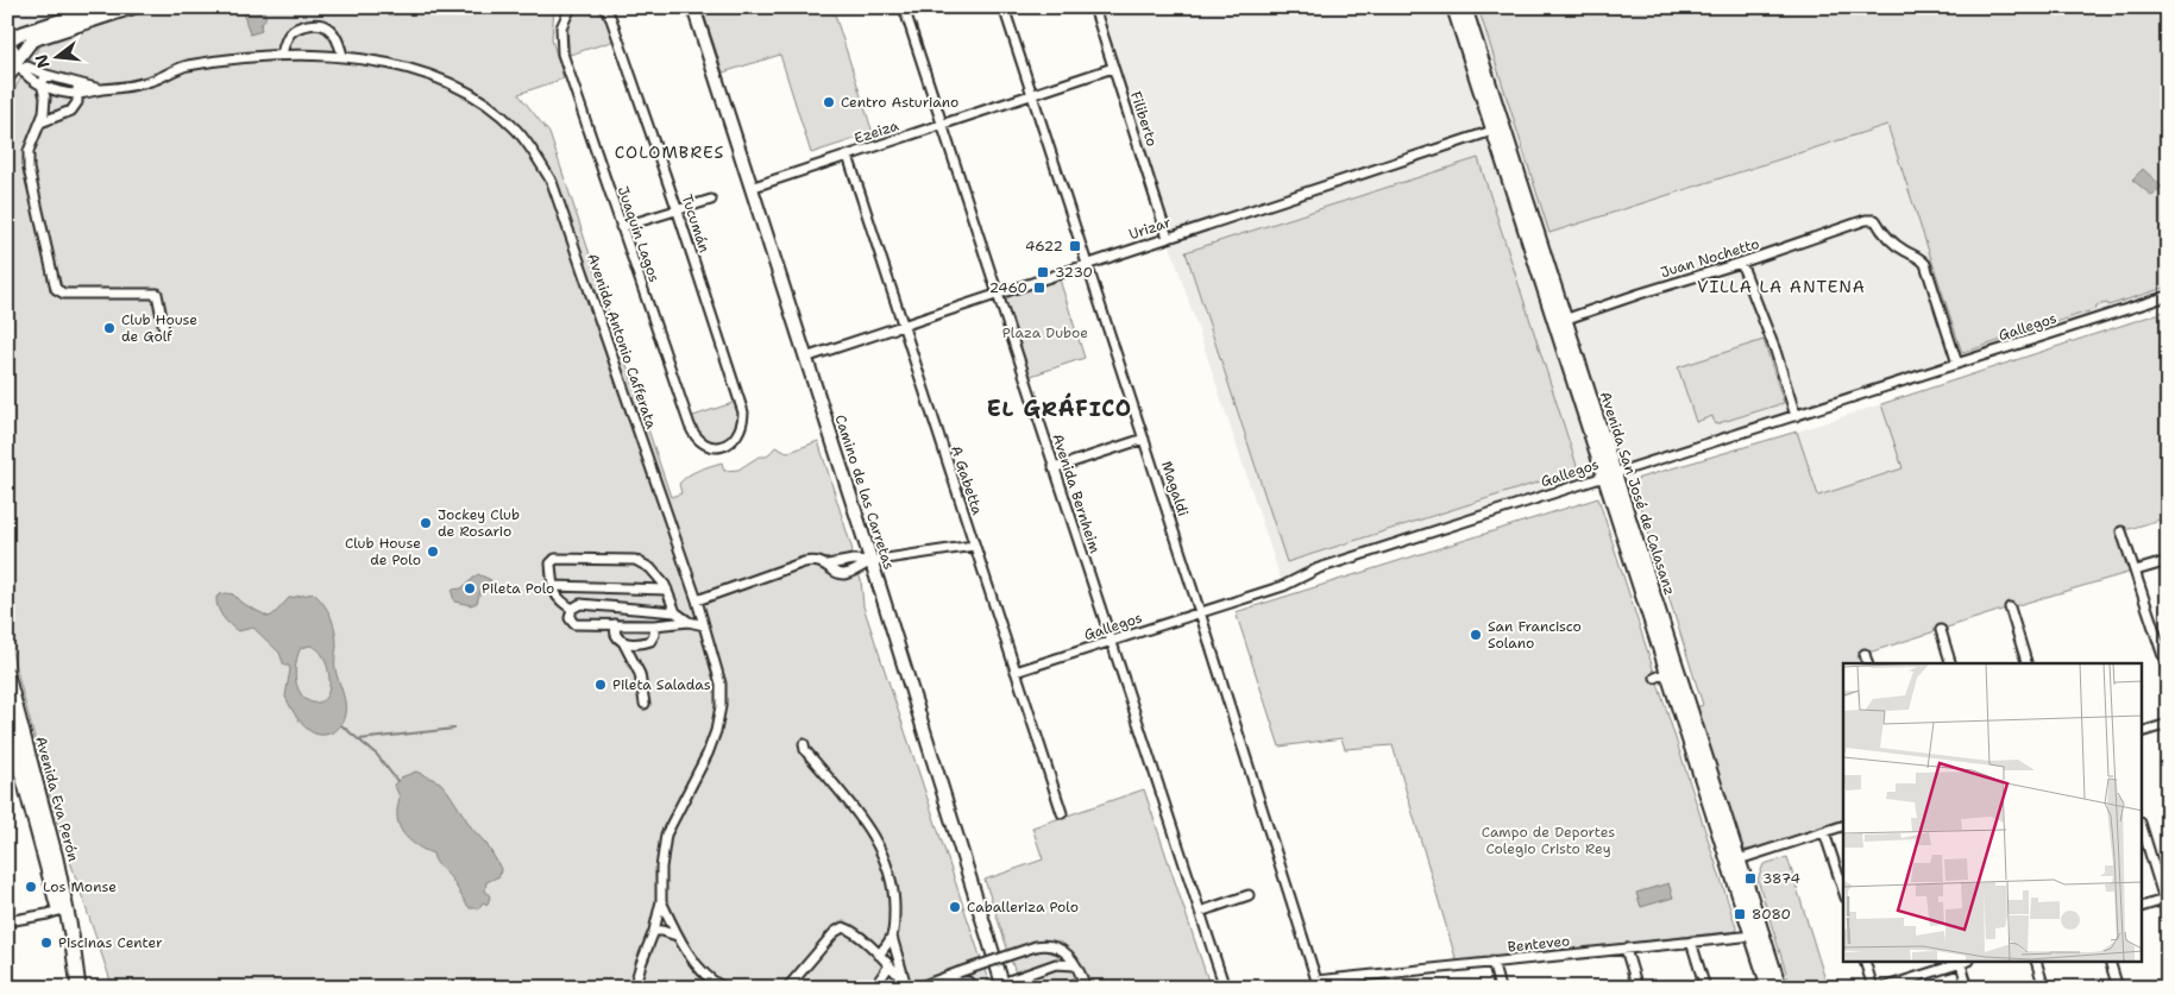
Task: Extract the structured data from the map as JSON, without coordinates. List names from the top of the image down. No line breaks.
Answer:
{"streets":{"main road":["Camino de las Carretas","Avenida San José de Calasanz","Avenida Eva Perón"],"street":["Filiberto","Ezeiza","Tucumán","Urizar","Juaquín Lagos","Juan Nochetto","Gallegos","Avenida Antonio Cafferata","A Gabetta","Magaldi","Avenida Bernheim","Benteveo"]},"crossings":[["Filiberto","Ezeiza"],["Filiberto","Urizar"],["Ezeiza","A Gabetta"],["Ezeiza","Magaldi"],["Ezeiza","Camino de las Carretas"],["Ezeiza","Avenida Bernheim"],["Tucumán","Juaquín Lagos"],["Urizar","A Gabetta"],["Urizar","Magaldi"],["Urizar","Camino de las Carretas"],["Urizar","Avenida Bernheim"],["Urizar","Avenida San José de Calasanz"],["Juan Nochetto","Gallegos"],["Juan Nochetto","Avenida San José de Calasanz"],["Gallegos","A Gabetta"],["Gallegos","Magaldi"],["Gallegos","Avenida Bernheim"],["Gallegos","Avenida San José de Calasanz"],["Magaldi","Benteveo"],["Avenida San José de Calasanz","Benteveo"]],"districts":["COLOMBRES","VILLA LA ANTENA","EL GRÁFICO"],"parks":["Plaza Duboe","Campo de Deportes Colegio Cristo Rey"],"places":{"other":["Centro Asturiano","Club House de Golf","Jockey Club de Rosario","Club House de Polo","Pileta Polo","San Francisco Solano","Pileta Saladas","Los Monse","Caballeriza Polo","Piscinas Center"],"transit":["4622","3230","2460","3874","8080"]},"north":"left"}
